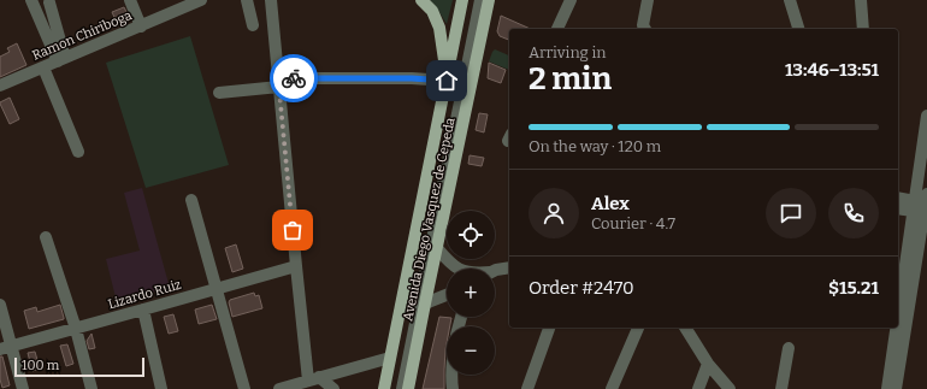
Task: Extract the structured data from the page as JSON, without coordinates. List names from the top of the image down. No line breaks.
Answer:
{"streets":{"main road":["Avenida Diego Vasquez de Cepeda"],"street":["Ramon Chiriboga","Lizardo Ruiz"]},"scale_bar":"100 m","page":{"heading":["2 min","Arriving in","13:46–13:51"],"panel":["Alex","Courier · 4.7","Order #2470","$15.21"],"bar":"On the way · 120 m","map_buttons":["+","−"],"scale":"100 m"}}
